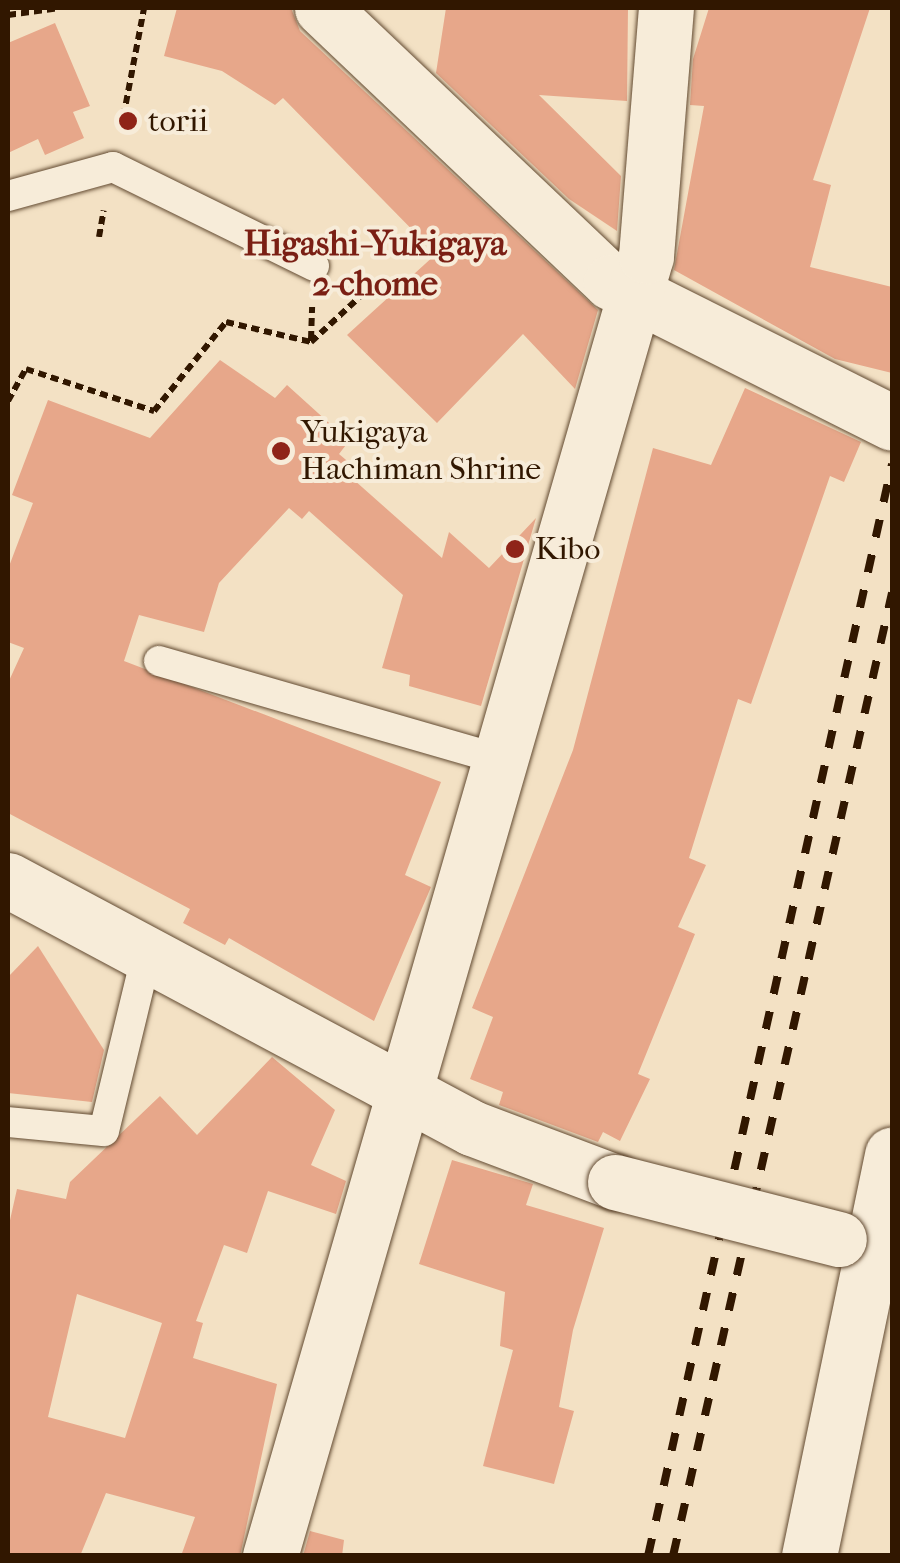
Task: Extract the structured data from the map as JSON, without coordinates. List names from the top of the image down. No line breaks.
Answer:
{"districts":["Higashi-Yukigaya 2-chome"],"places":["torii","Yukigaya Hachiman Shrine","Kibo"]}
